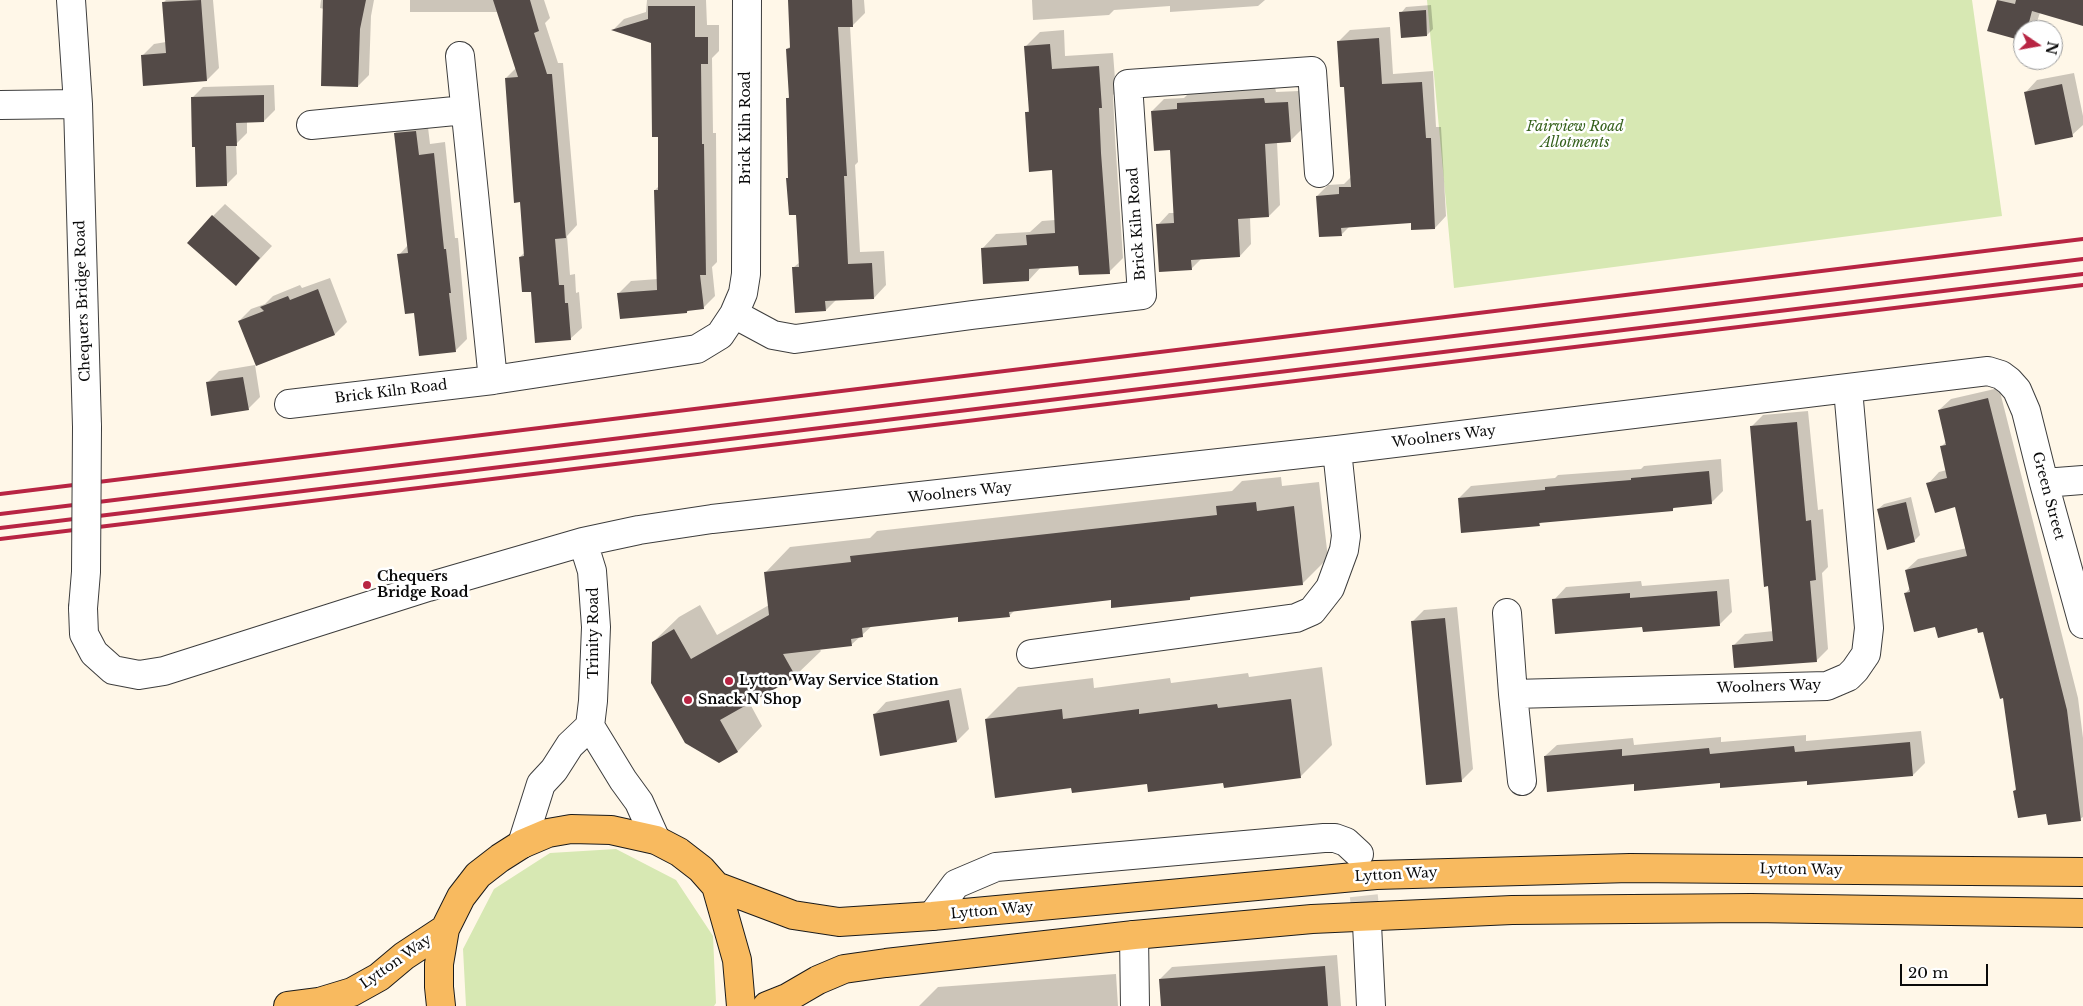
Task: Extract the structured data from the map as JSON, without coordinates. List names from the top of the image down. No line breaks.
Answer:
{"streets":{"main road":["Lytton Way"],"street":["Brick Kiln Road","Chequers Bridge Road","Woolners Way","Green Street","Trinity Road"]},"crossings":[["Chequers Bridge Road","Woolners Way"],["Chequers Bridge Road","Trinity Road"],["Woolners Way","Green Street"],["Woolners Way","Trinity Road"]],"parks":["Fairview Road Allotments"],"places":["Chequers Bridge Road","Lytton Way Service Station","Snack N Shop"],"scale_bar":"20 m","north":"right"}
